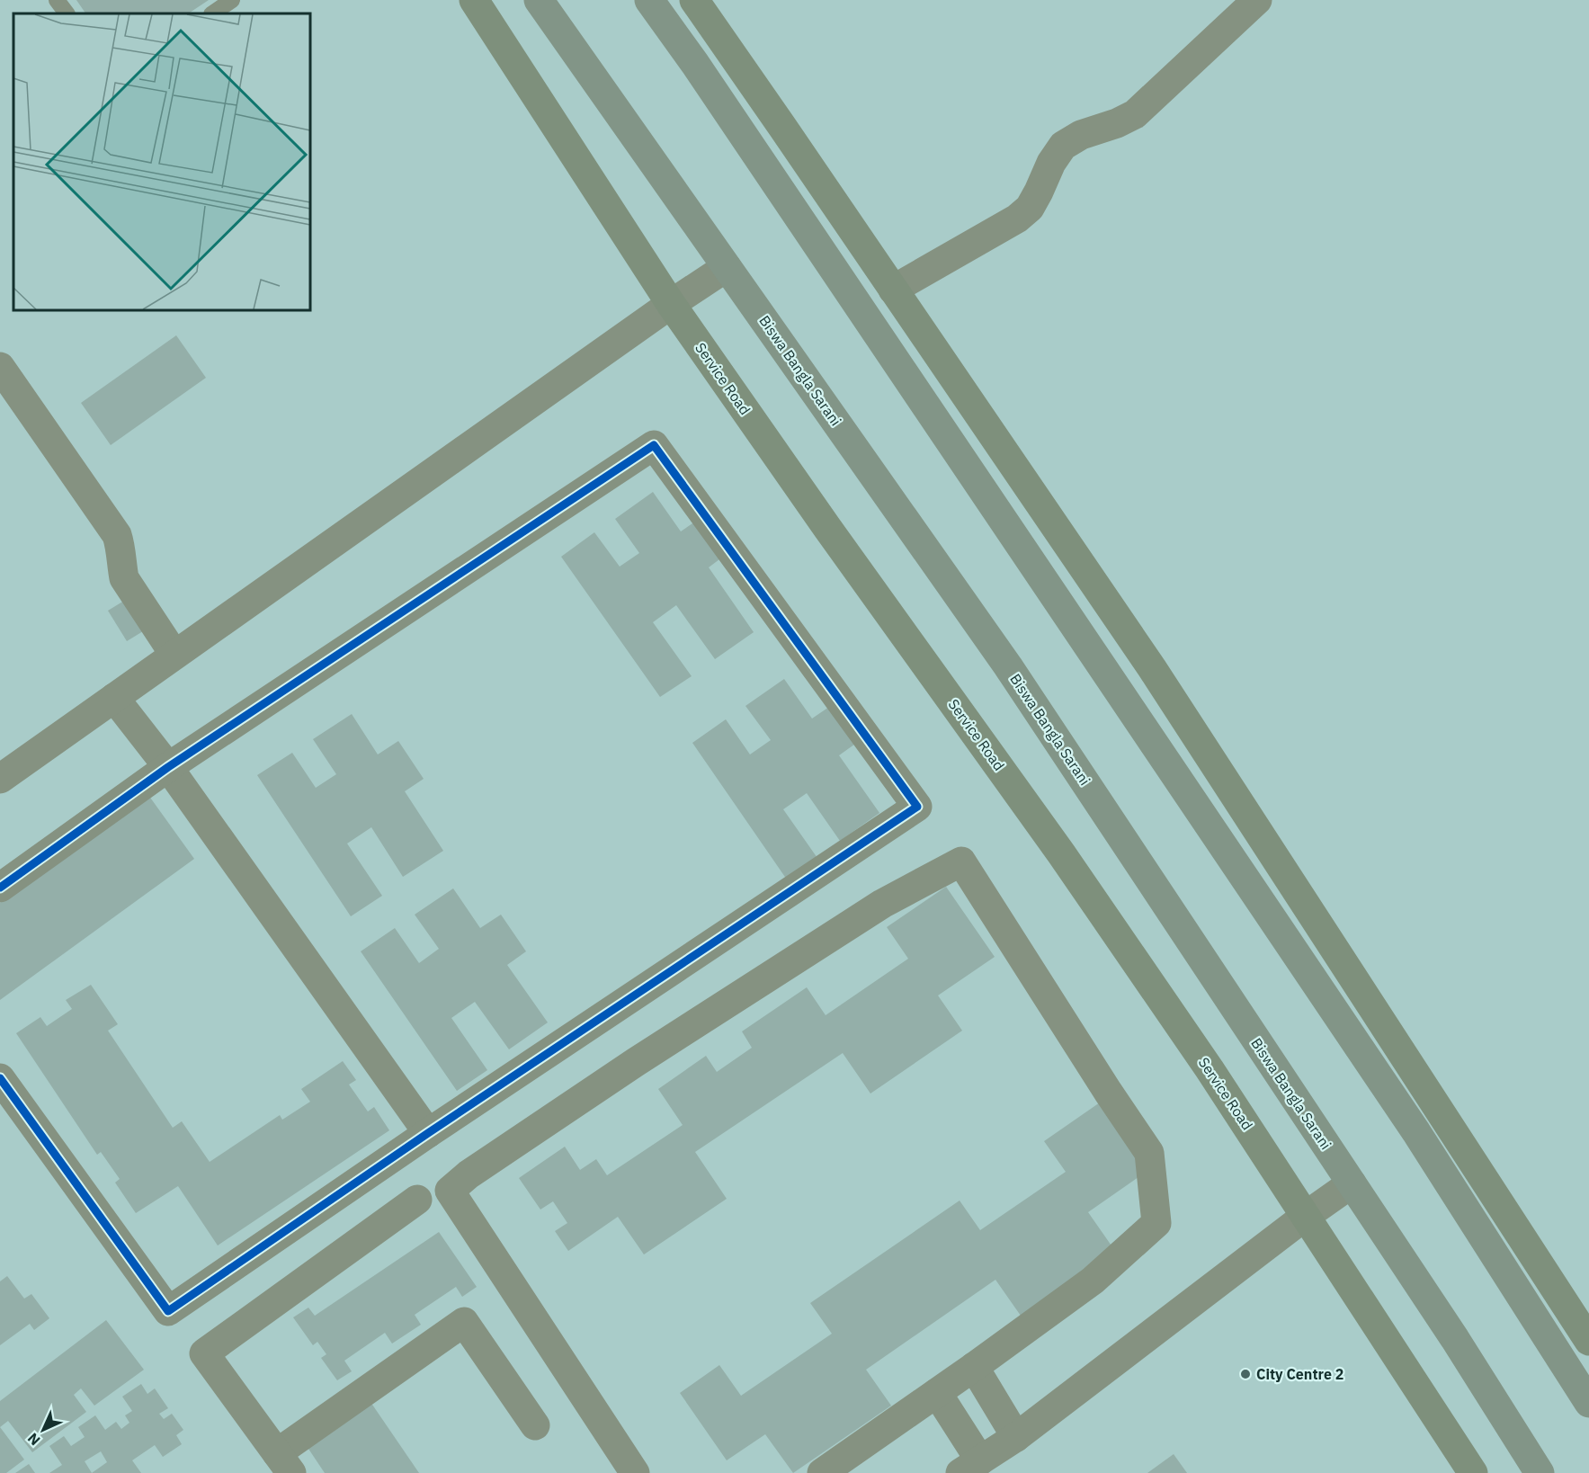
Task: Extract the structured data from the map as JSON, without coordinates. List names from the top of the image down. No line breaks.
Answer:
{"streets":{"main road":["Biswa Bangla Sarani"],"street":["Service Road"]},"places":["City Centre 2"],"north":"bottom left"}
